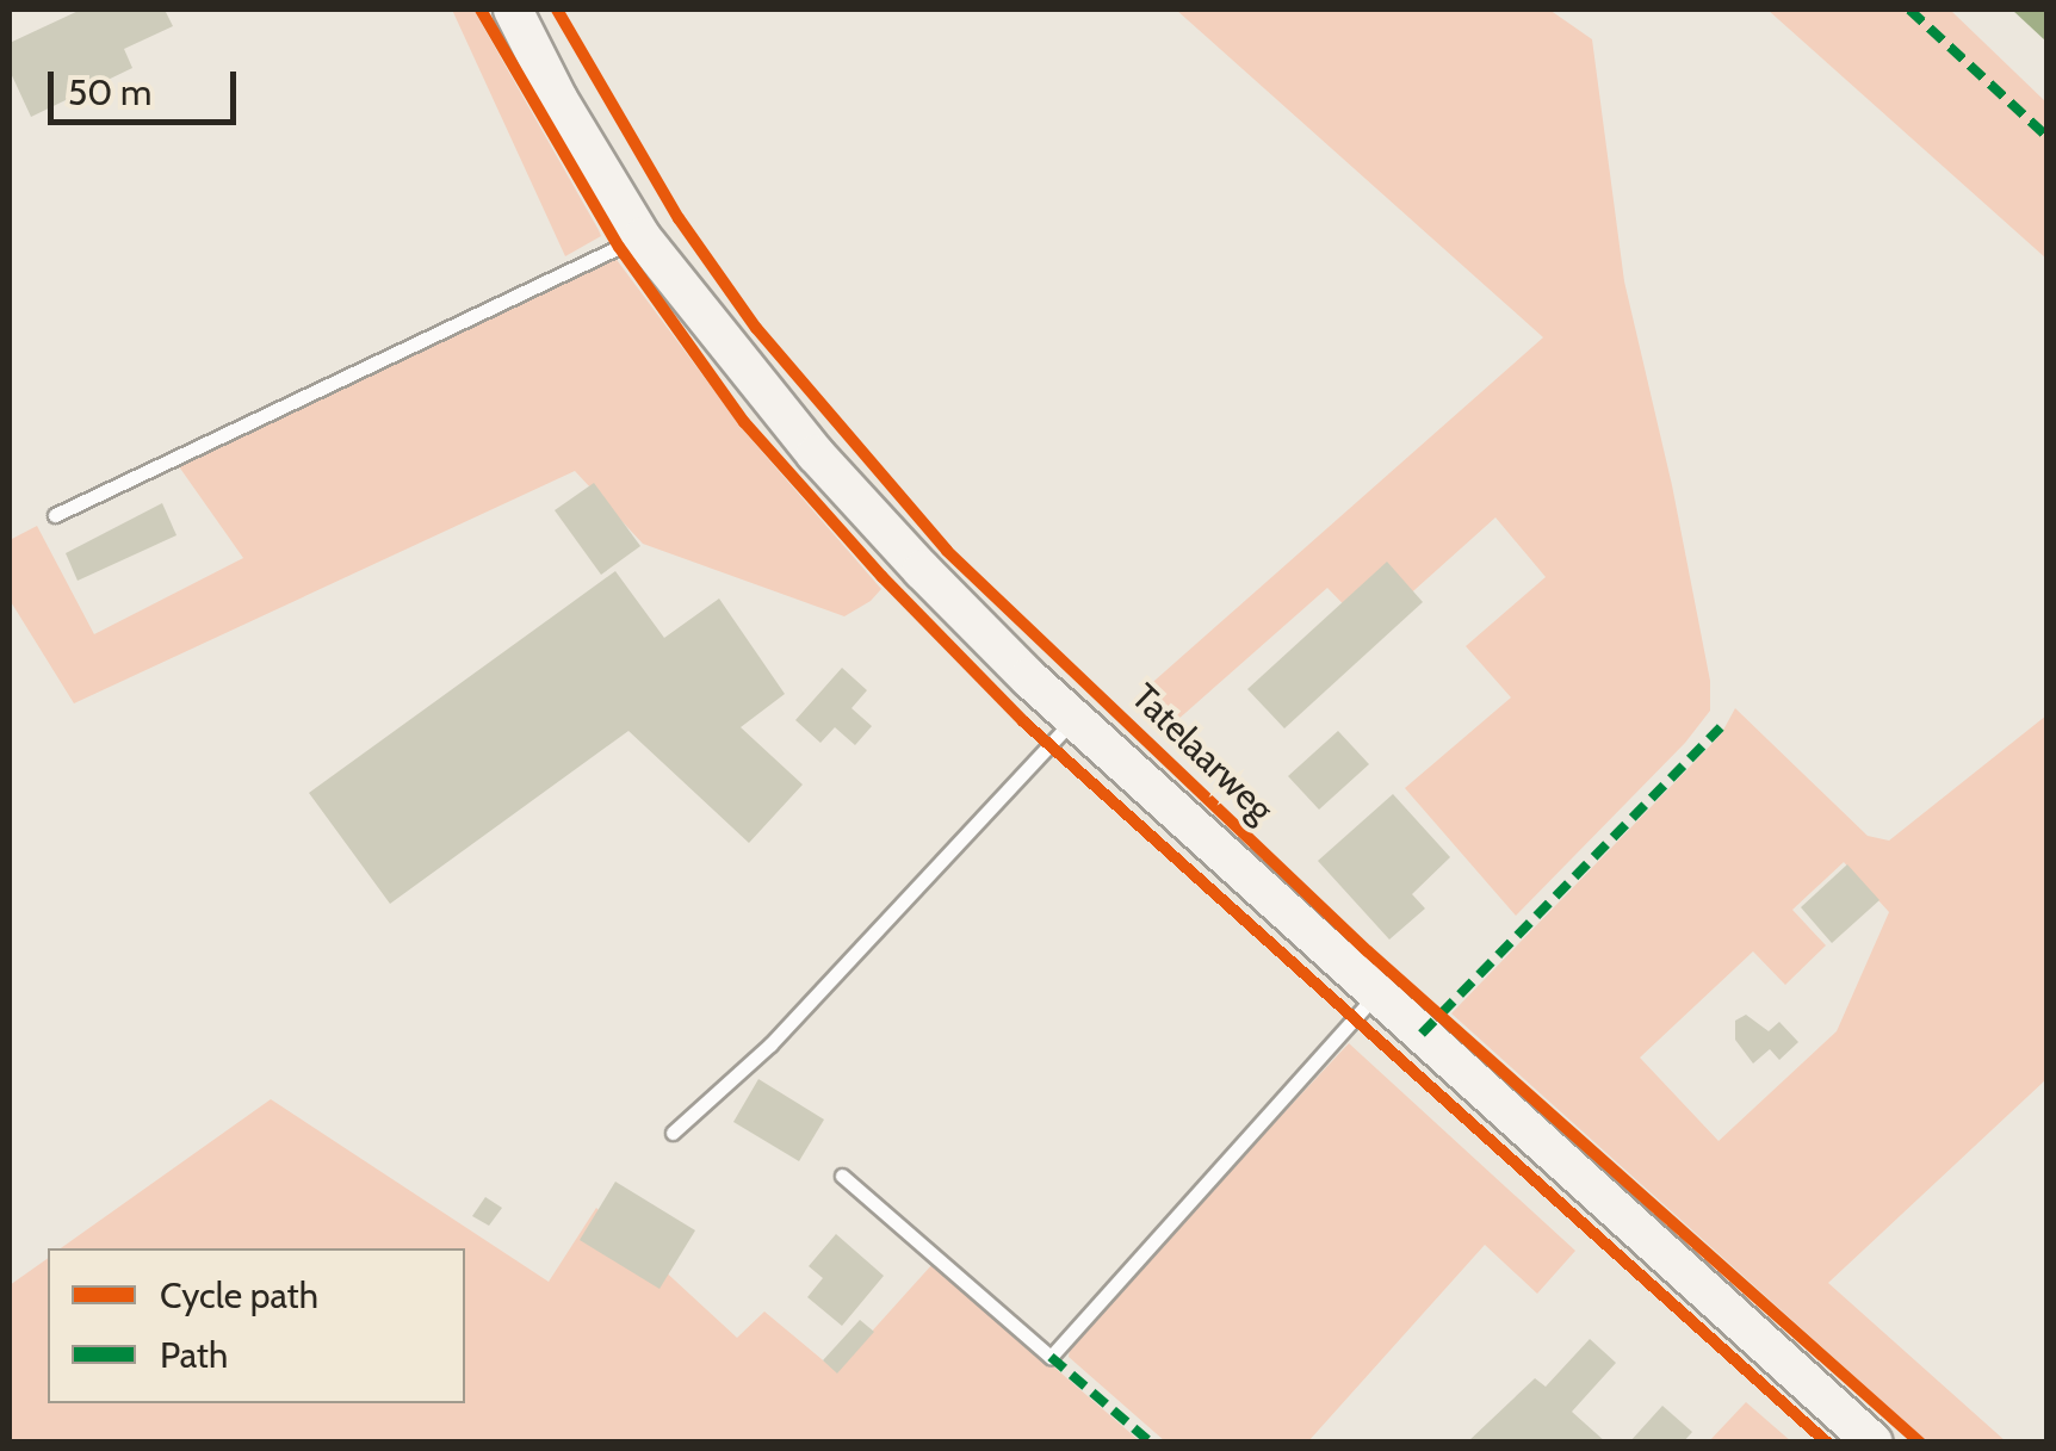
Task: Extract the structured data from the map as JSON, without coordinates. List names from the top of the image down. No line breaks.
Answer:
{"streets":{"main road":["Tatelaarweg"]},"legend":["Cycle path","Path"],"scale_bar":"50 m"}
